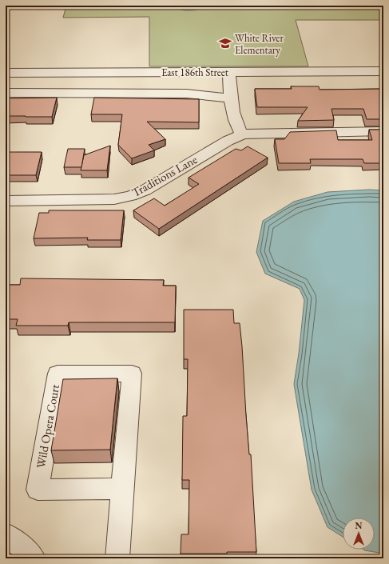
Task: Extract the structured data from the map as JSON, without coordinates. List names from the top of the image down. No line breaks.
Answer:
{"streets":{"street":["East 186th Street","Traditions Lane","Wild Opera Court"]},"places":{"school or university":["White River Elementary"]},"north":"top"}
